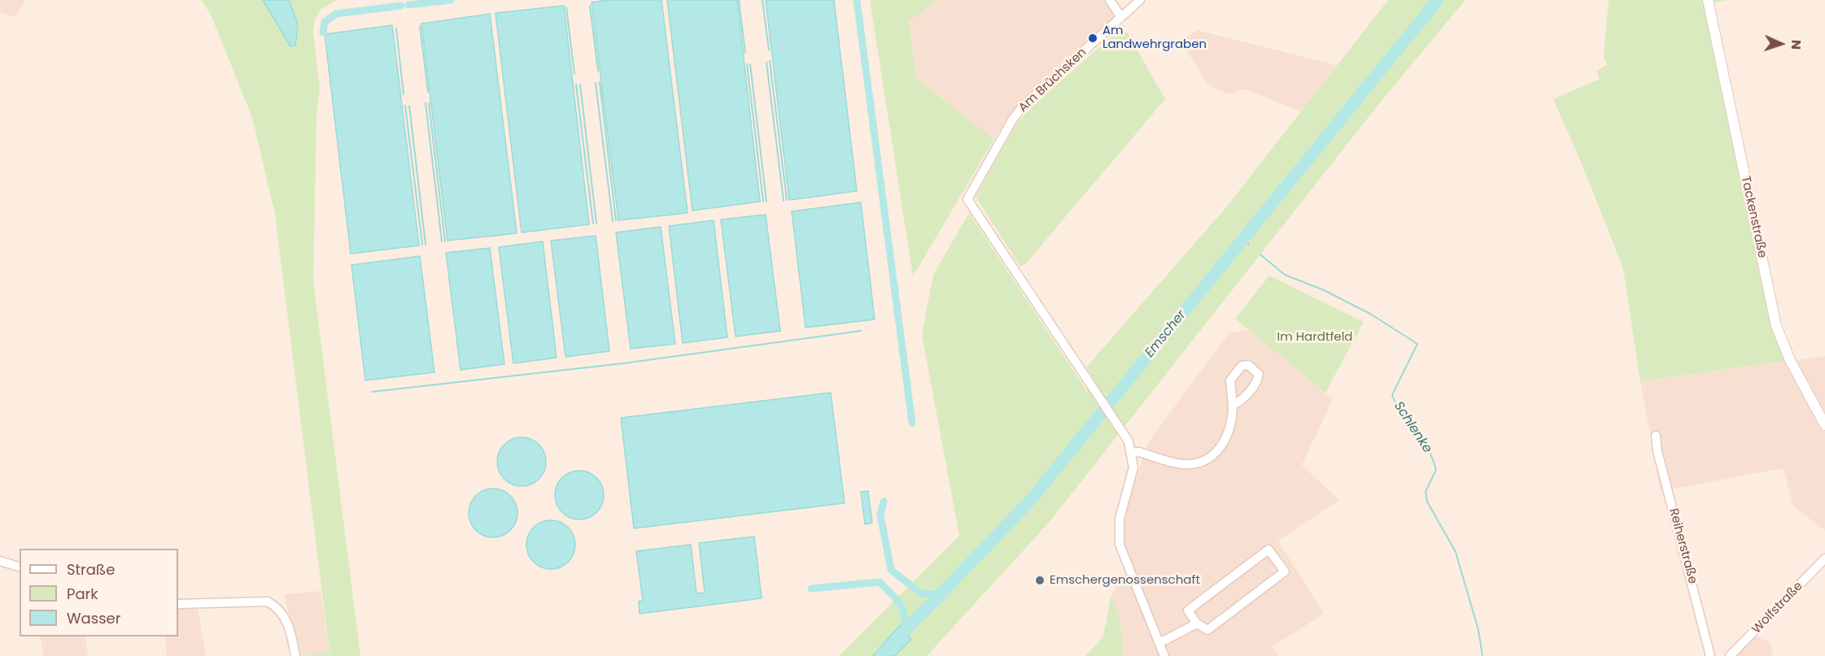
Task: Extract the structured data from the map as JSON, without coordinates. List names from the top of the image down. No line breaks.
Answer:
{"streets":{"street":["Am Brüchsken","Tackenstraße","Reiherstraße","Wolfstraße"]},"water":["Emscher","Schlenke"],"parks":["Im Hardtfeld"],"places":["Am Landwehrgraben","Emschergenossenschaft"],"legend":["Straße","Park","Wasser"],"north":"right"}
